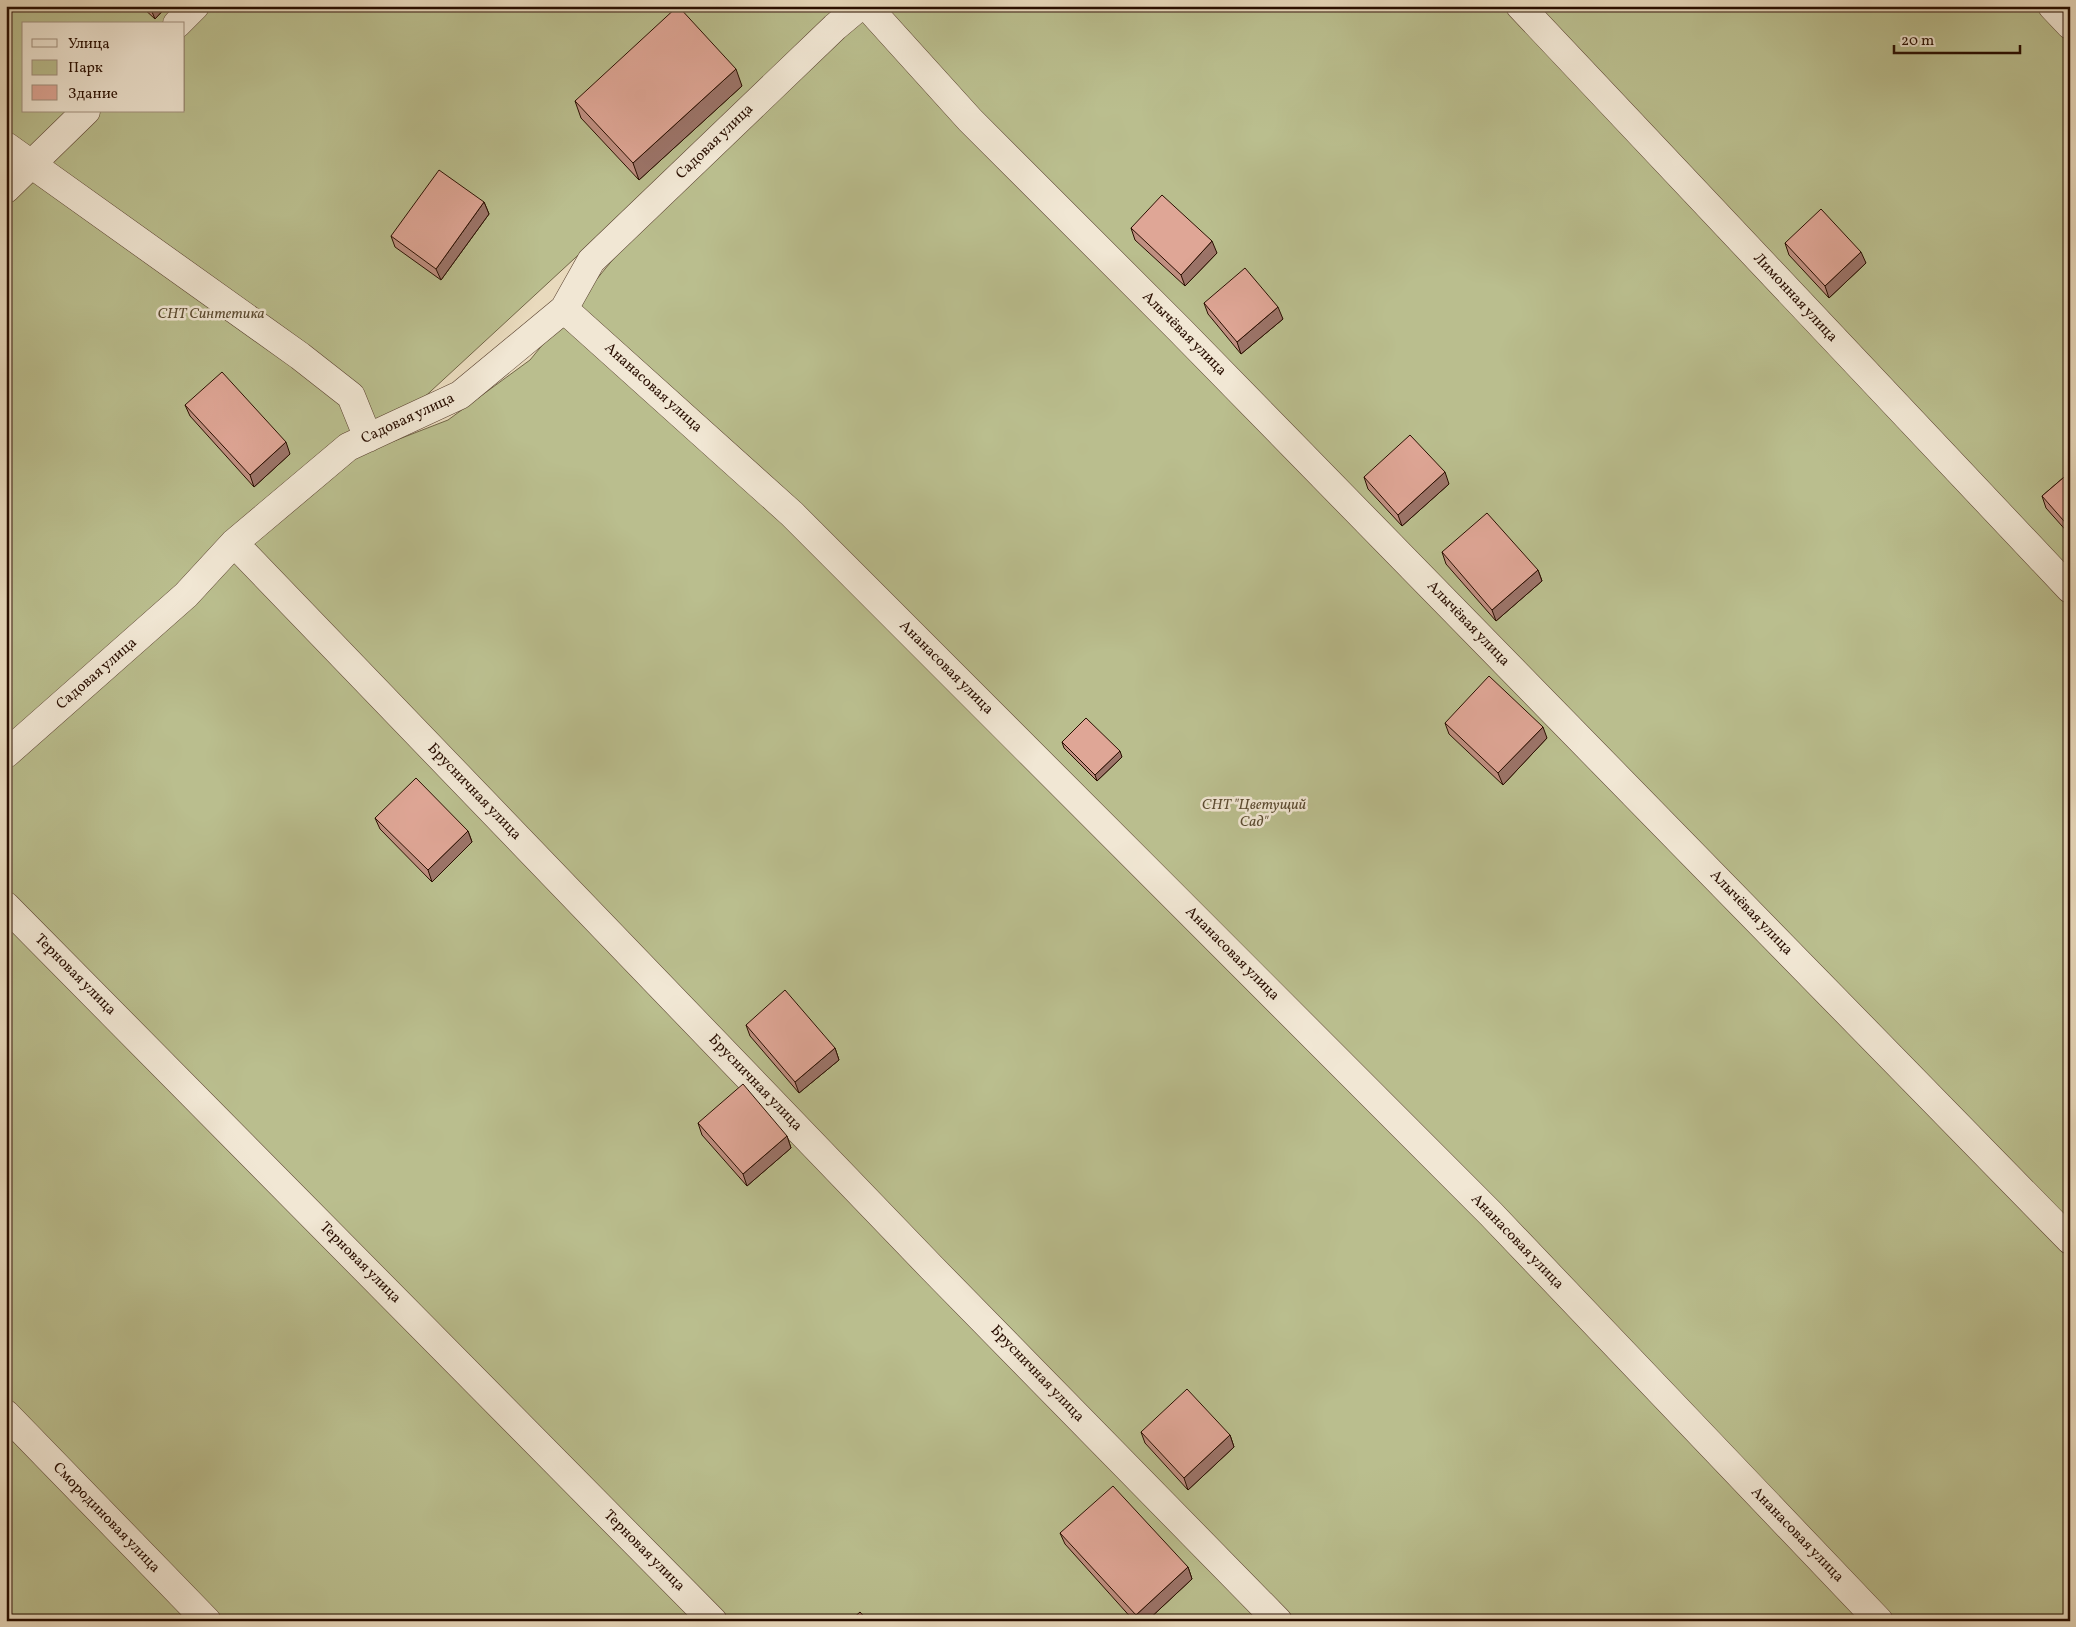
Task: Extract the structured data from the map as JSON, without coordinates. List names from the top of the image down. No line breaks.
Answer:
{"streets":{"street":["Садовая улица","Лимонная улица","Алычёвая улица","Ананасовая улица","Брусничная улица","Терновая улица","Смородиновая улица"]},"crossings":[["Садовая улица","Ананасовая улица"],["Садовая улица","Брусничная улица"]],"parks":["СНТ Синтетика","СНТ \"Цветущий Сад\""],"legend":["Улица","Парк","Здание"],"scale_bar":"20 m"}
